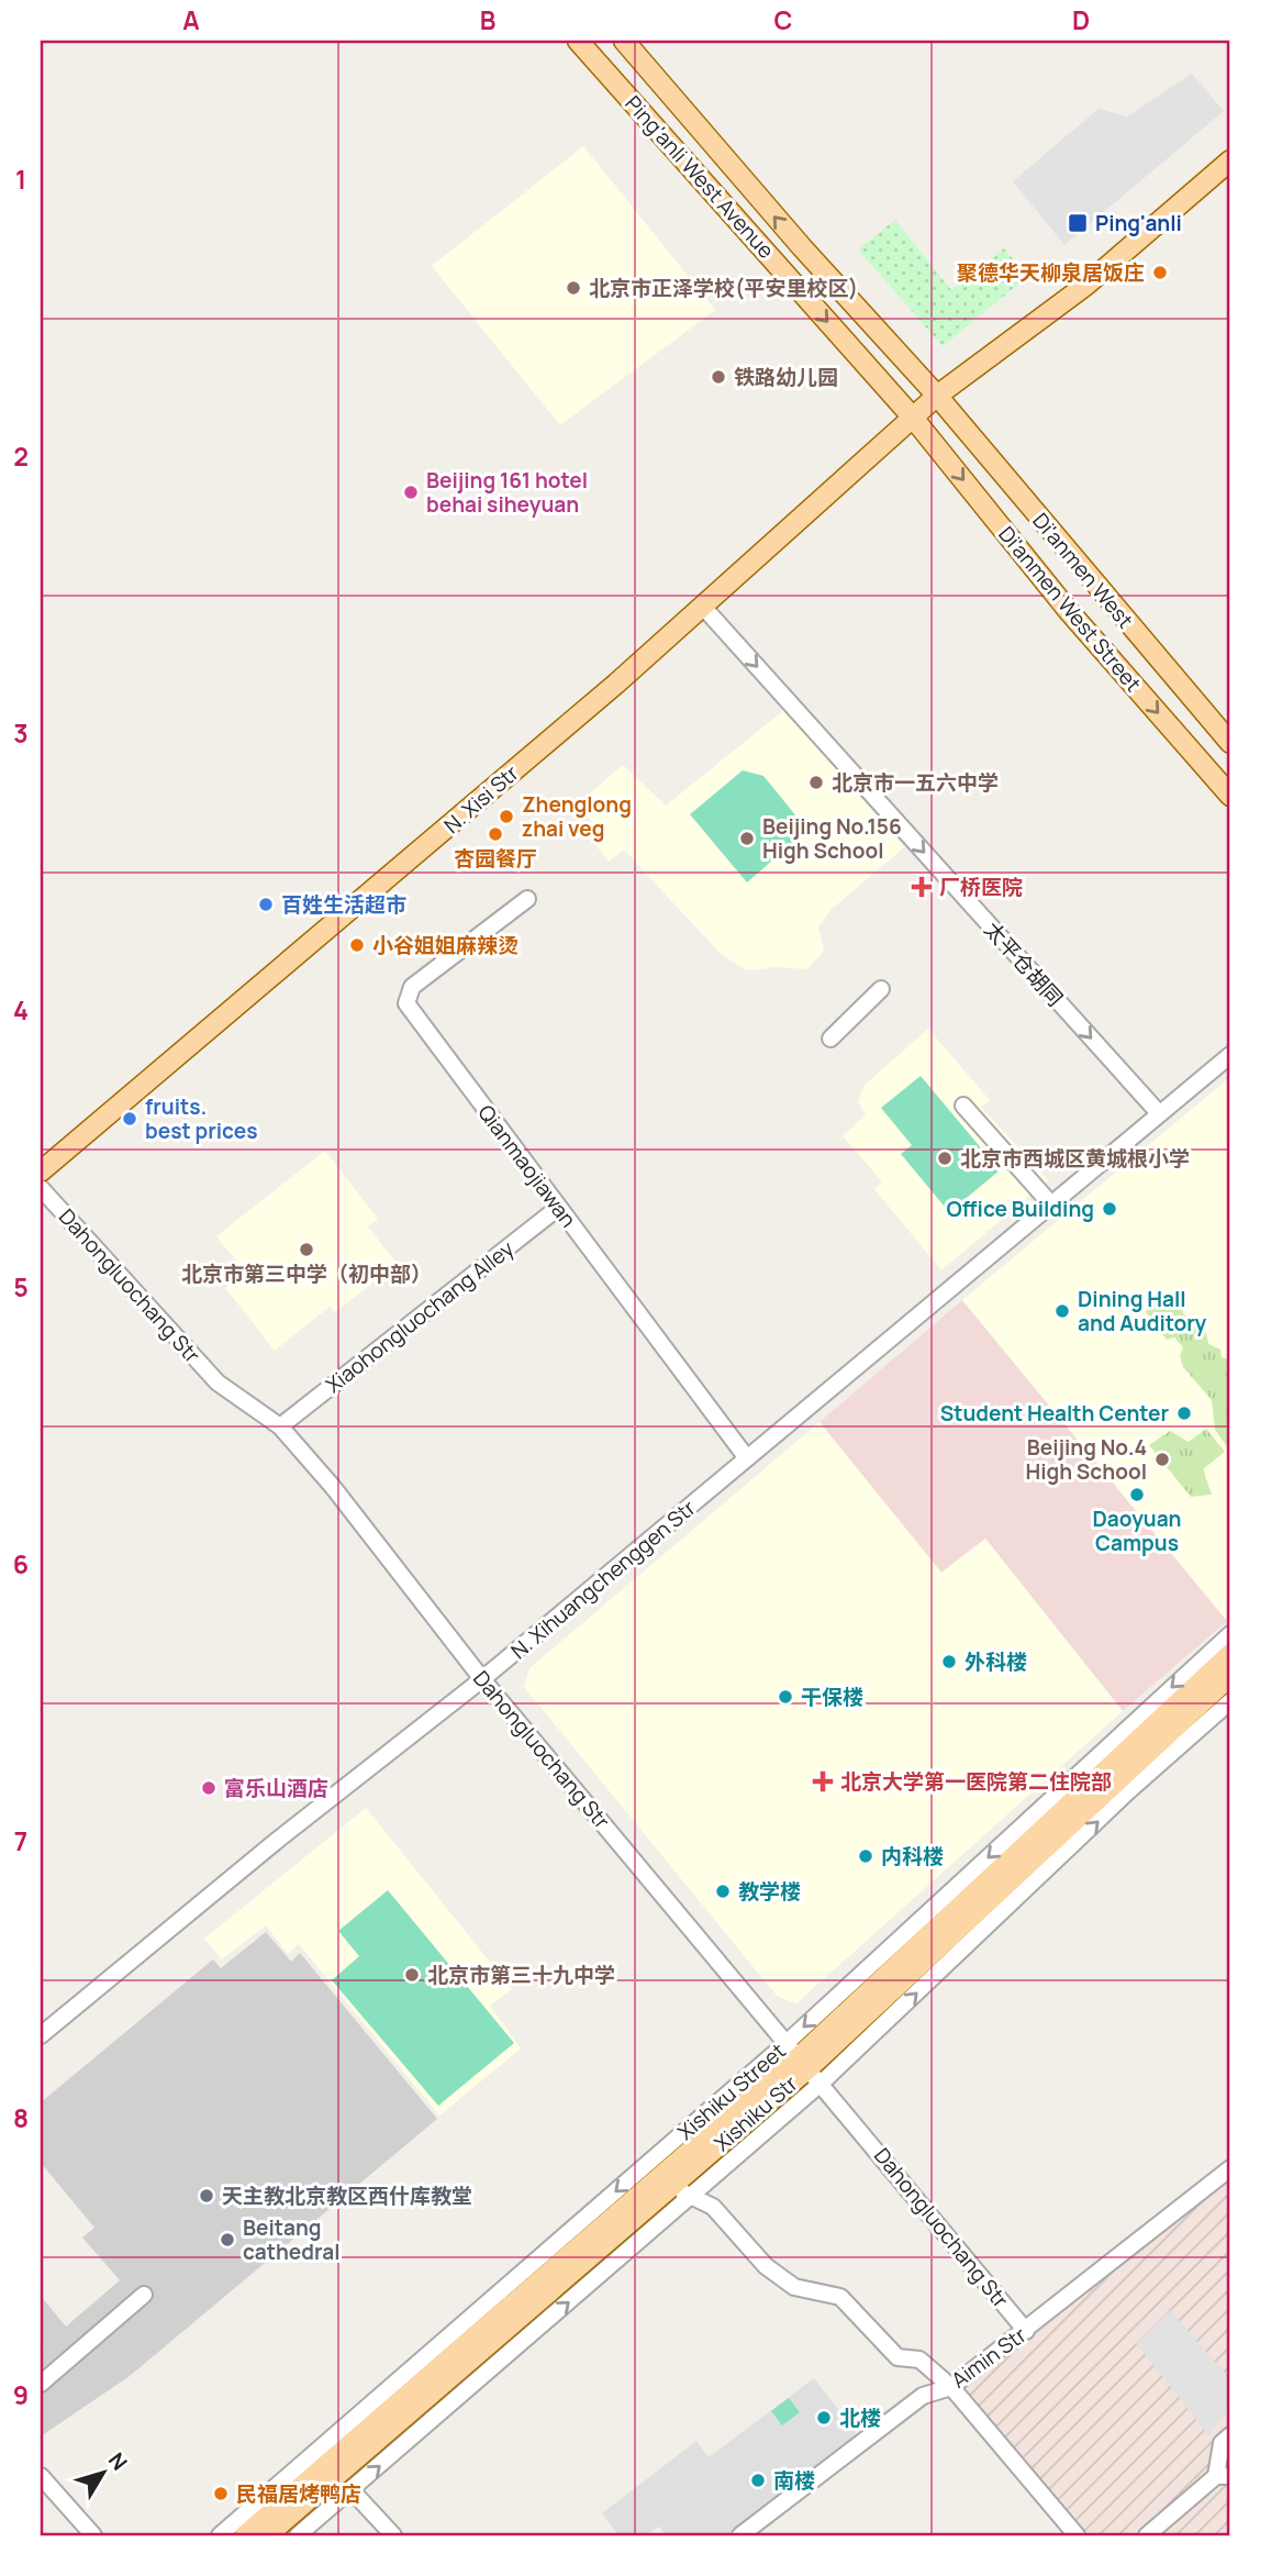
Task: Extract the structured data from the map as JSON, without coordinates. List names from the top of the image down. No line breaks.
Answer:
{"streets":{"main road":["Ping'anli West Avenue","Di'anmen West","Di'anmen West Street","N. Xisi Str","Xishiku Street","Xishiku Str"],"street":["太平仓胡同","Qianmaojiawan","Dahongluochang Str","Xiaohongluochang Alley","N. Xihuangchenggen Str","Aimin Str"]},"crossings":[["Ping'anli West Avenue","Di'anmen West"],["Ping'anli West Avenue","Di'anmen West Street"],["Ping'anli West Avenue","N. Xisi Str"],["Di'anmen West","N. Xisi Str"],["Di'anmen West Street","N. Xisi Str"],["N. Xisi Str","太平仓胡同"],["太平仓胡同","N. Xihuangchenggen Str"],["Qianmaojiawan","Xiaohongluochang Alley"],["Qianmaojiawan","N. Xihuangchenggen Str"],["Dahongluochang Str","Xiaohongluochang Alley"],["Dahongluochang Str","N. Xihuangchenggen Str"],["Dahongluochang Str","Xishiku Street"],["Dahongluochang Str","Xishiku Str"],["Dahongluochang Str","Aimin Str"],["Xishiku Street","Xishiku Str"]],"one_way":["Di'anmen West Street","太平仓胡同"],"places":{"transit":["Ping'anli"],"other":["聚德华天柳泉居饭庄","北京市正泽学校(平安里校区)","铁路幼儿园","Beijing 161 hotel behai siheyuan","北京市一五六中学","Zhenglong zhai veg","杏园餐厅","Beijing No.156 High School","百姓生活超市","小谷姐姐麻辣烫","fruits. best prices","北京市西城区黄城根小学","Office Building","北京市第三中学（初中部）","Dining Hall and Auditory","Student Health Center","Beijing No.4 High School","Daoyuan Campus","外科楼","干保楼","富乐山酒店","内科楼","教学楼","北京市第三十九中学","天主教北京教区西什库教堂","Beitang cathedral","北楼","南楼","民福居烤鸭店"],"health":["厂桥医院","北京大学第一医院第二住院部"]},"north":"top right","grid":{"columns":["A","B","C","D"],"rows":["1","2","3","4","5","6","7","8","9"]}}
